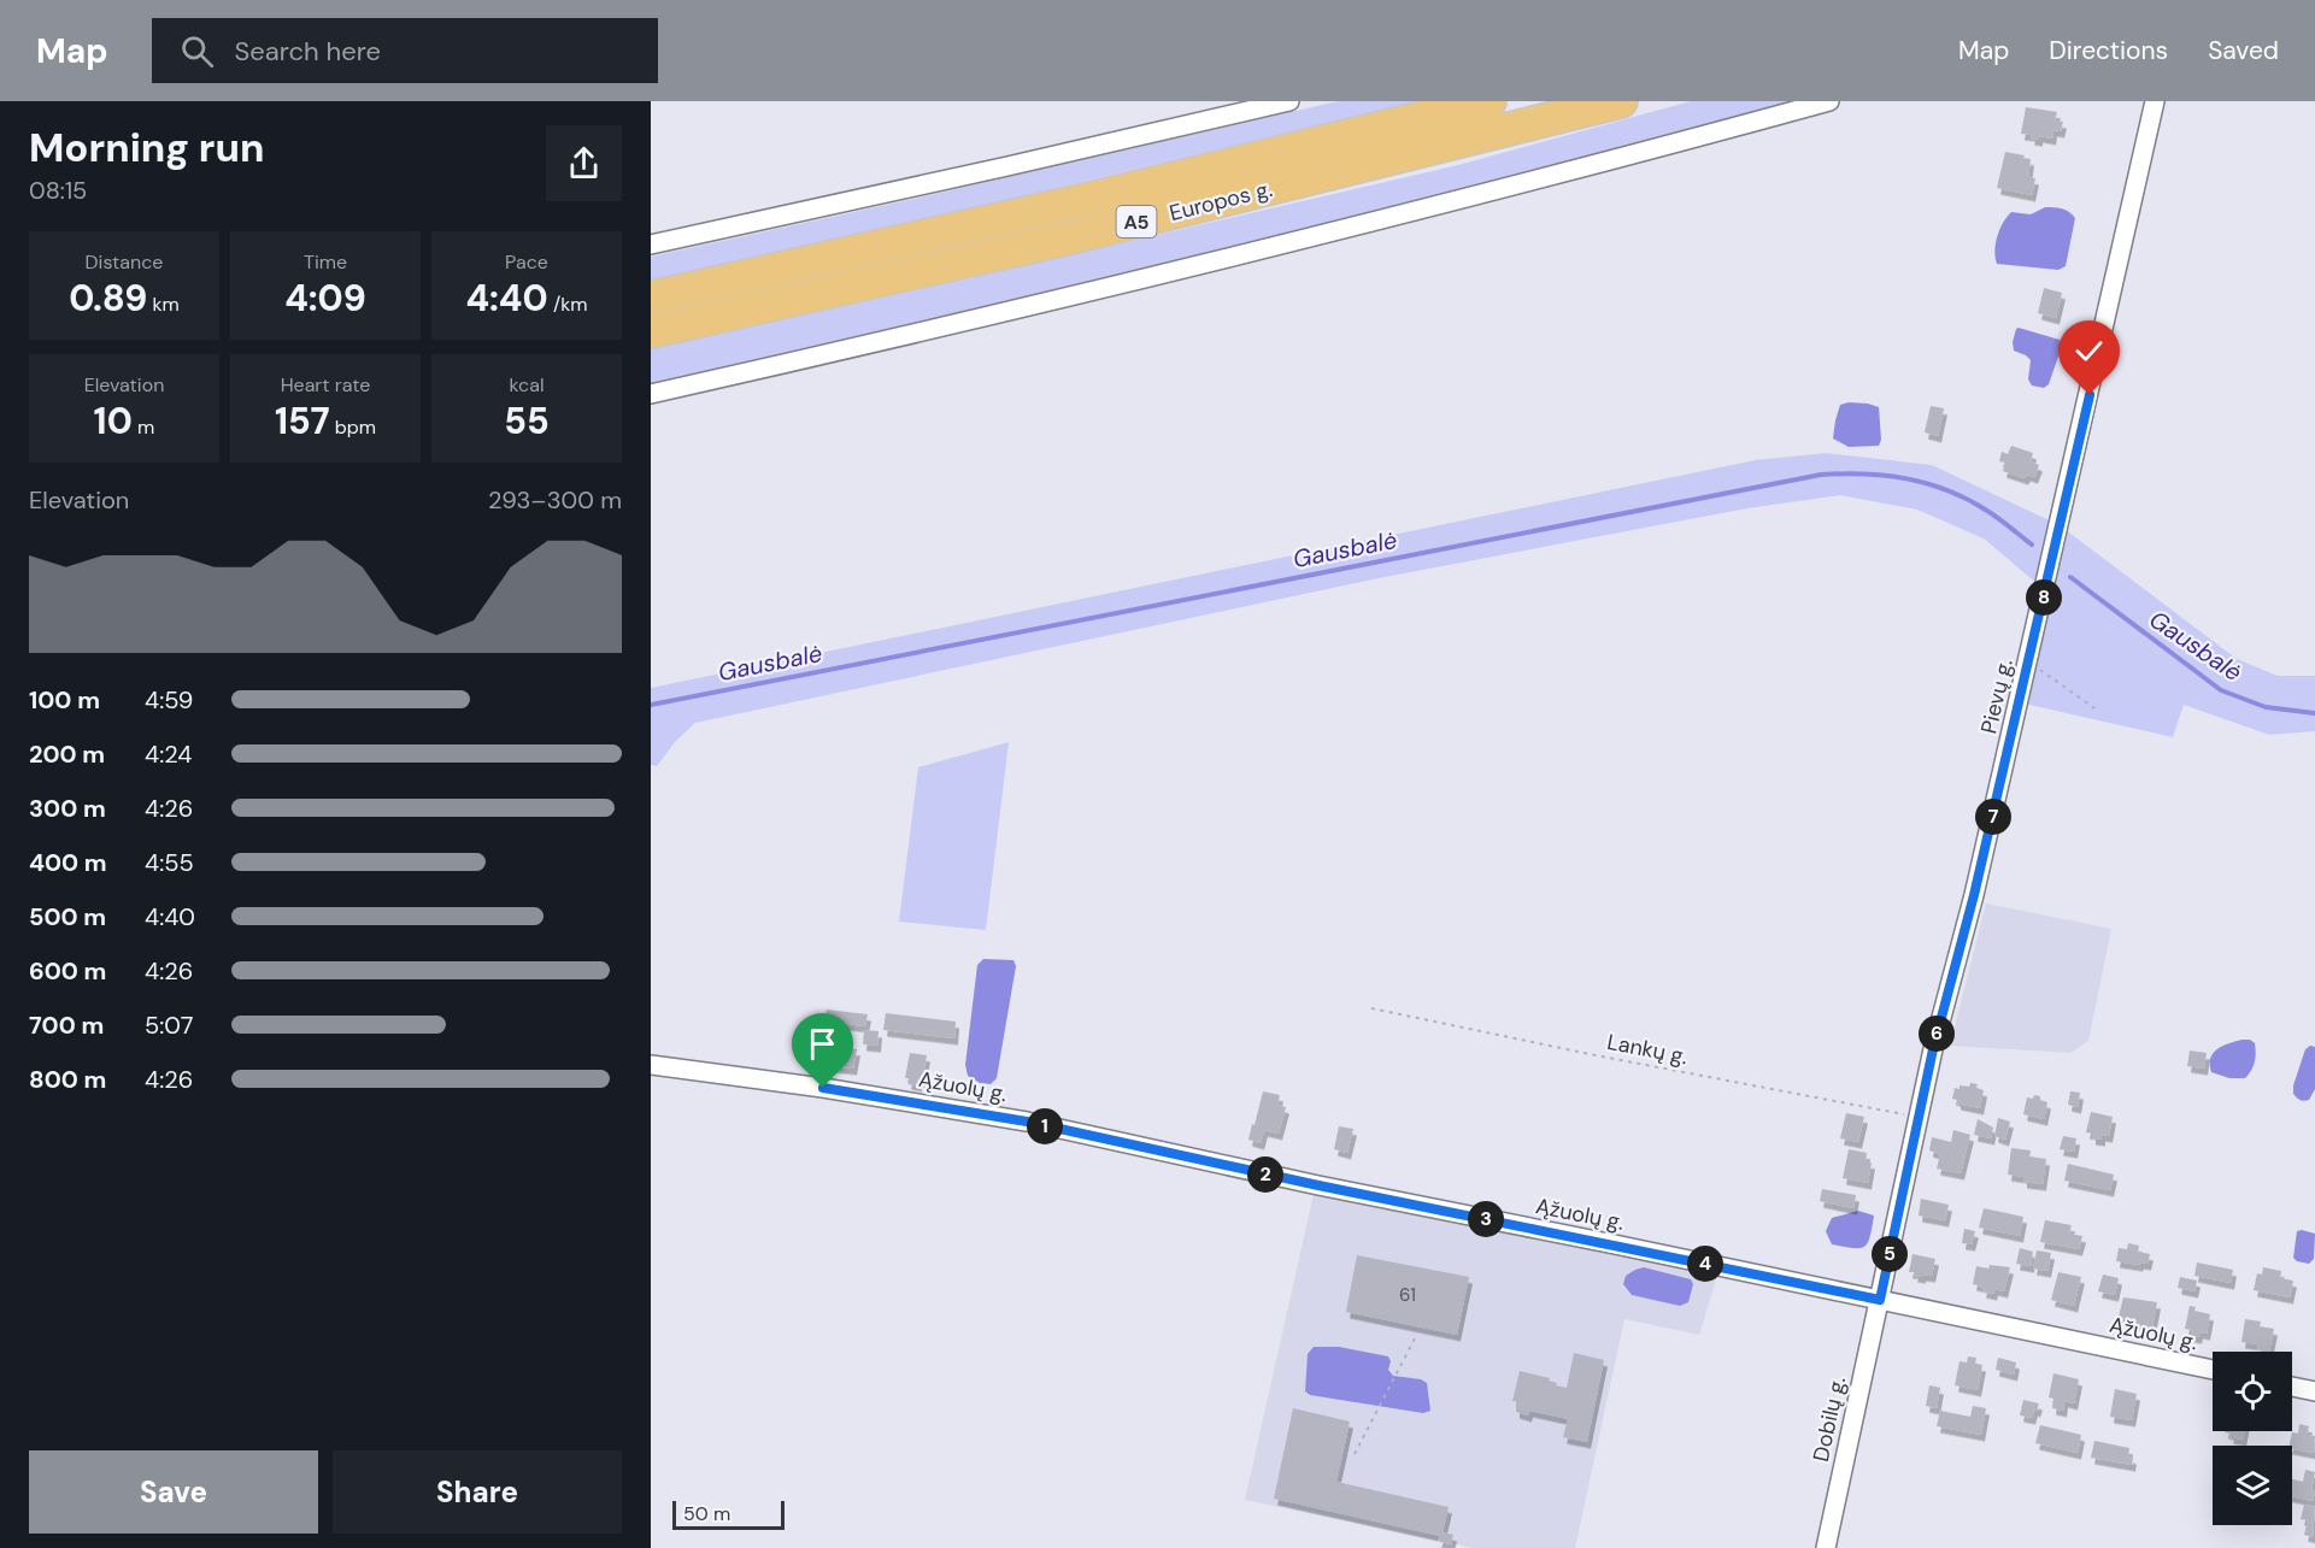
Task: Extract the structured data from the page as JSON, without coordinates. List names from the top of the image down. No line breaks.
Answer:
{"streets":{"highway":["Europos g.","A5"],"street":["Pievų g.","Ąžuolų g.","Dobilų g."],"path":["Lankų g."]},"crossings":[["Pievų g.","Lankų g."],["Pievų g.","Ąžuolų g."],["Pievų g.","Dobilų g."],["Ąžuolų g.","Dobilų g."]],"water":["Gausbalė"],"house_numbers":["61"],"scale_bar":"50 m","page":{"header":"Map","search":"Search here","nav":["Map","Directions","Saved"],"heading":["Morning run","08:15"],"stats":[["Distance","0.89 km"],["Time","4:09"],["Pace","4:40 /km"],["Elevation","10 m"],["Heart rate","157 bpm"],["kcal","55"]],"chart":["Elevation","293–300 m"],"pins":["8","7","6","1","2","3","5","4"],"list":[{"name":"100 m","note":"4:59"},{"name":"200 m","note":"4:24"},{"name":"300 m","note":"4:26"},{"name":"400 m","note":"4:55"},{"name":"500 m","note":"4:40"},{"name":"600 m","note":"4:26"},{"name":"700 m","note":"5:07"},{"name":"800 m","note":"4:26"}],"buttons":["Save","Share"],"scale":"50 m"}}
